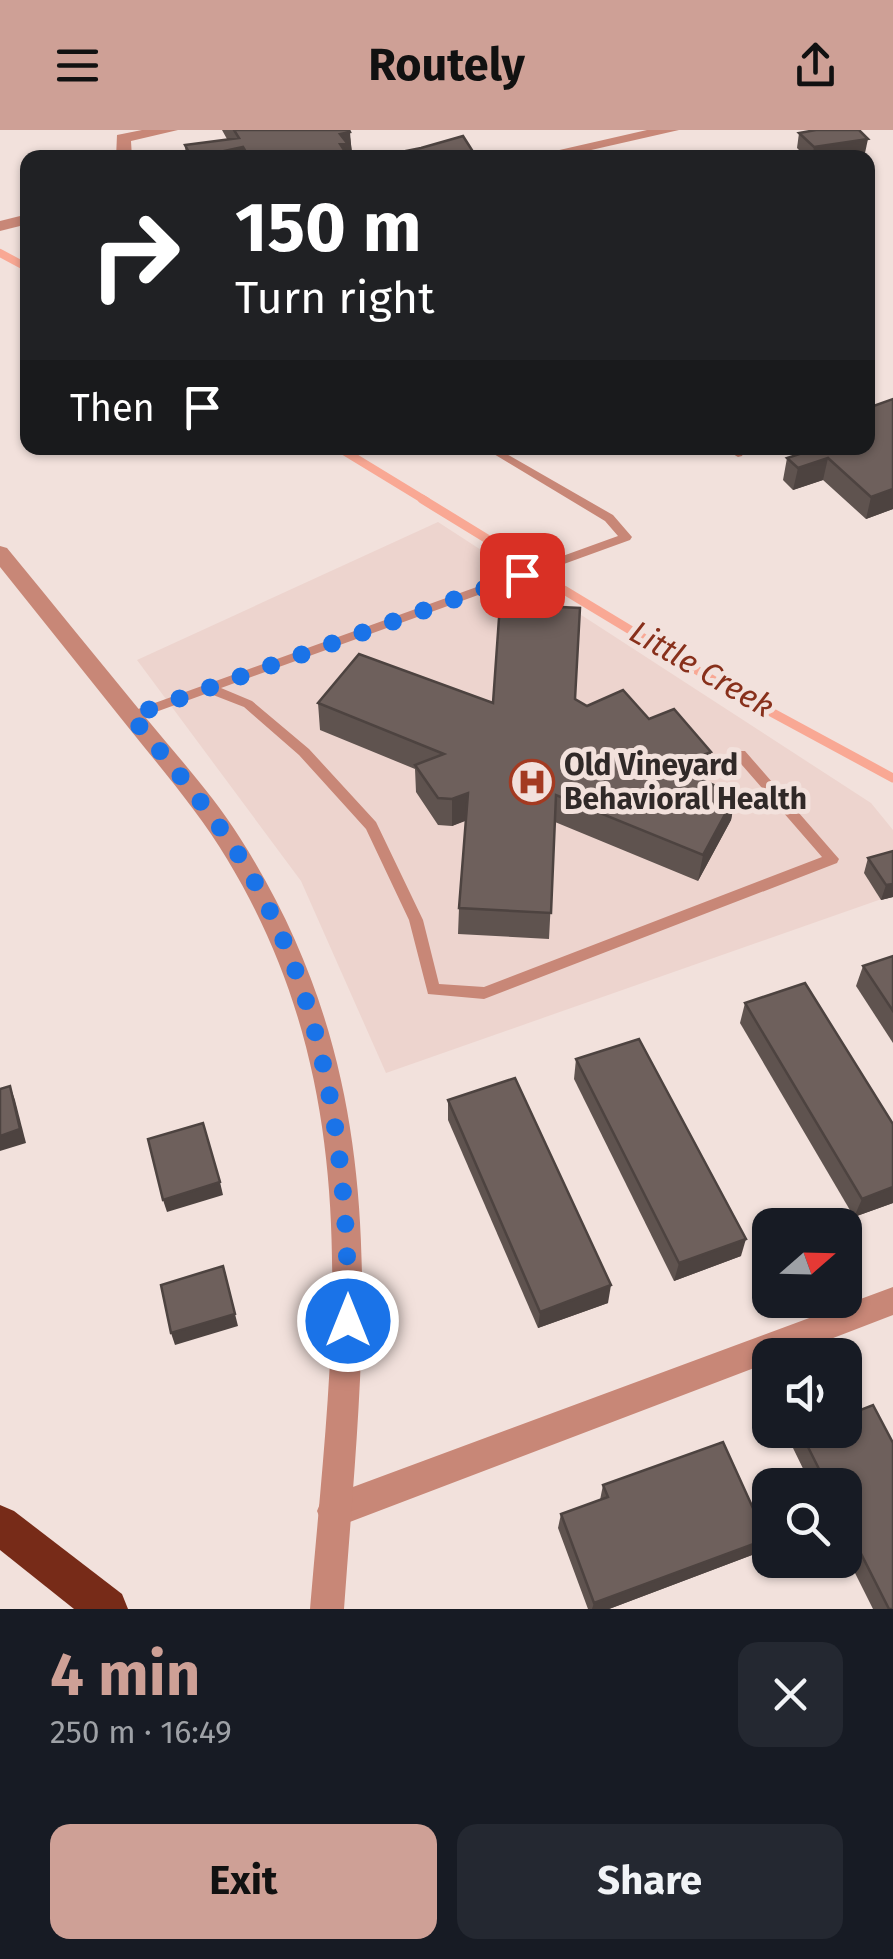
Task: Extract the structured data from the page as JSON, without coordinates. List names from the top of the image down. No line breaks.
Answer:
{"water":["Little Creek"],"places":{"hospital":["Old Vineyard Behavioral Health"]},"north":"right","page":{"header":"Routely","turn":["150 m","Turn right"],"then":"Then","heading":["4 min","250 m · 16:49"],"buttons":["Exit","Share"]}}
